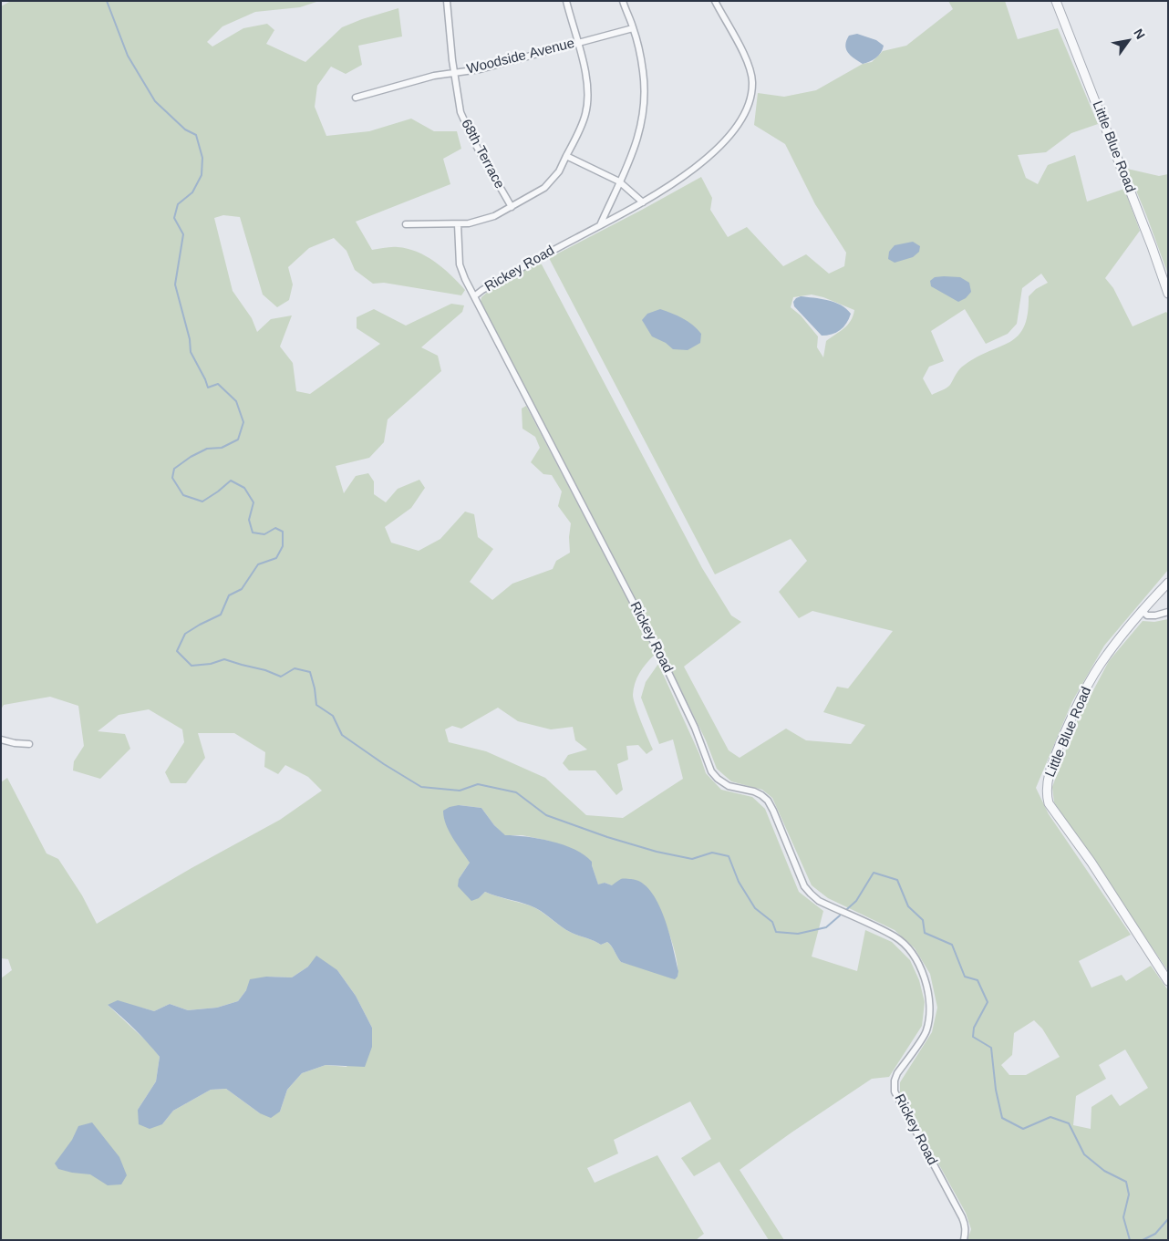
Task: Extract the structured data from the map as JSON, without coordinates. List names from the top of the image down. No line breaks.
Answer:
{"streets":{"street":["Woodside Avenue","Little Blue Road","68th Terrace","Rickey Road"]},"crossings":[["Woodside Avenue","68th Terrace"]],"north":"top right"}
